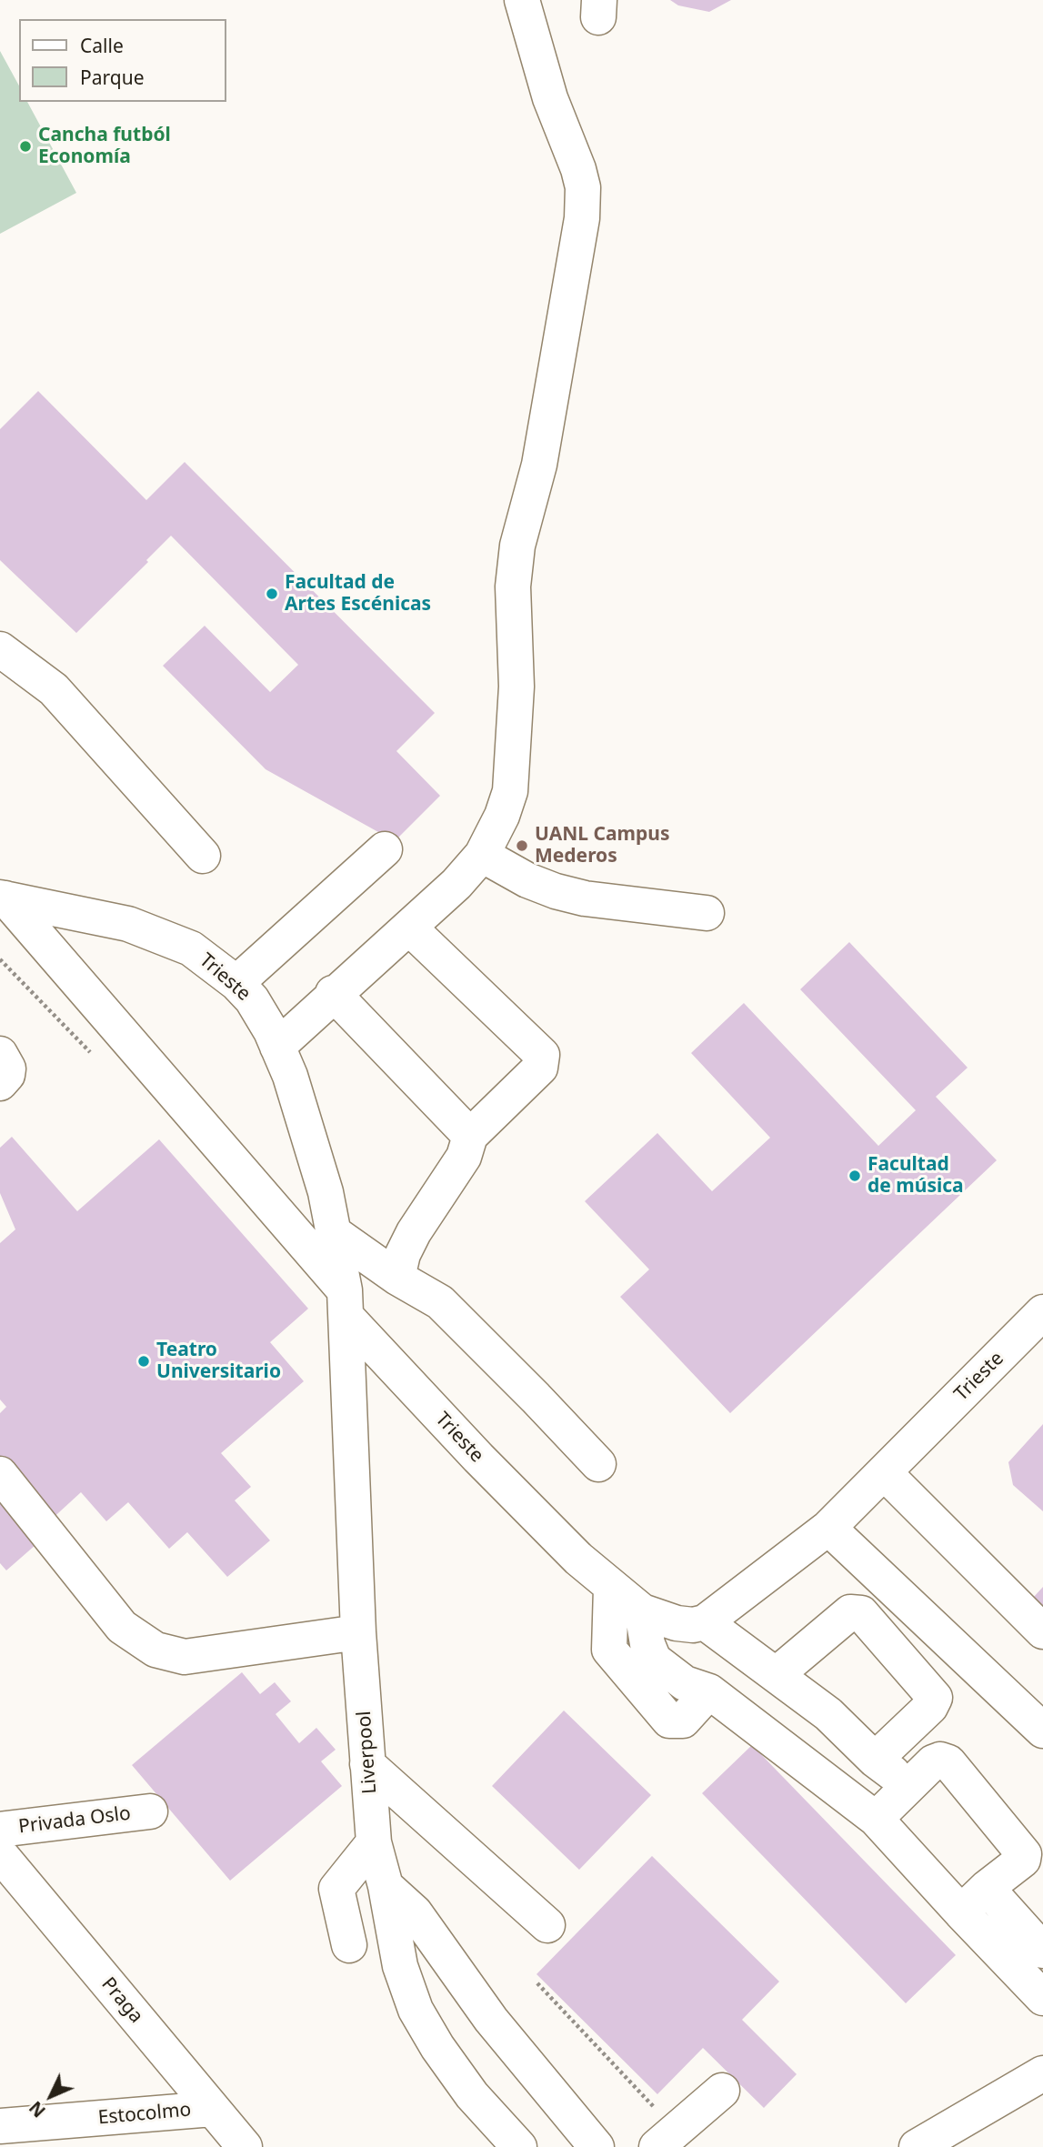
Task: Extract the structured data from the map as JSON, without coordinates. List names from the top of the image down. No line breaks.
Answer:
{"streets":{"street":["Trieste","Liverpool","Privada Oslo","Praga","Estocolmo"]},"crossings":[["Trieste","Liverpool"],["Praga","Estocolmo"]],"places":["Cancha futból Economía","Facultad de Artes Escénicas","UANL Campus Mederos","Facultad de música","Teatro Universitario"],"legend":["Calle","Parque"],"north":"bottom left"}
